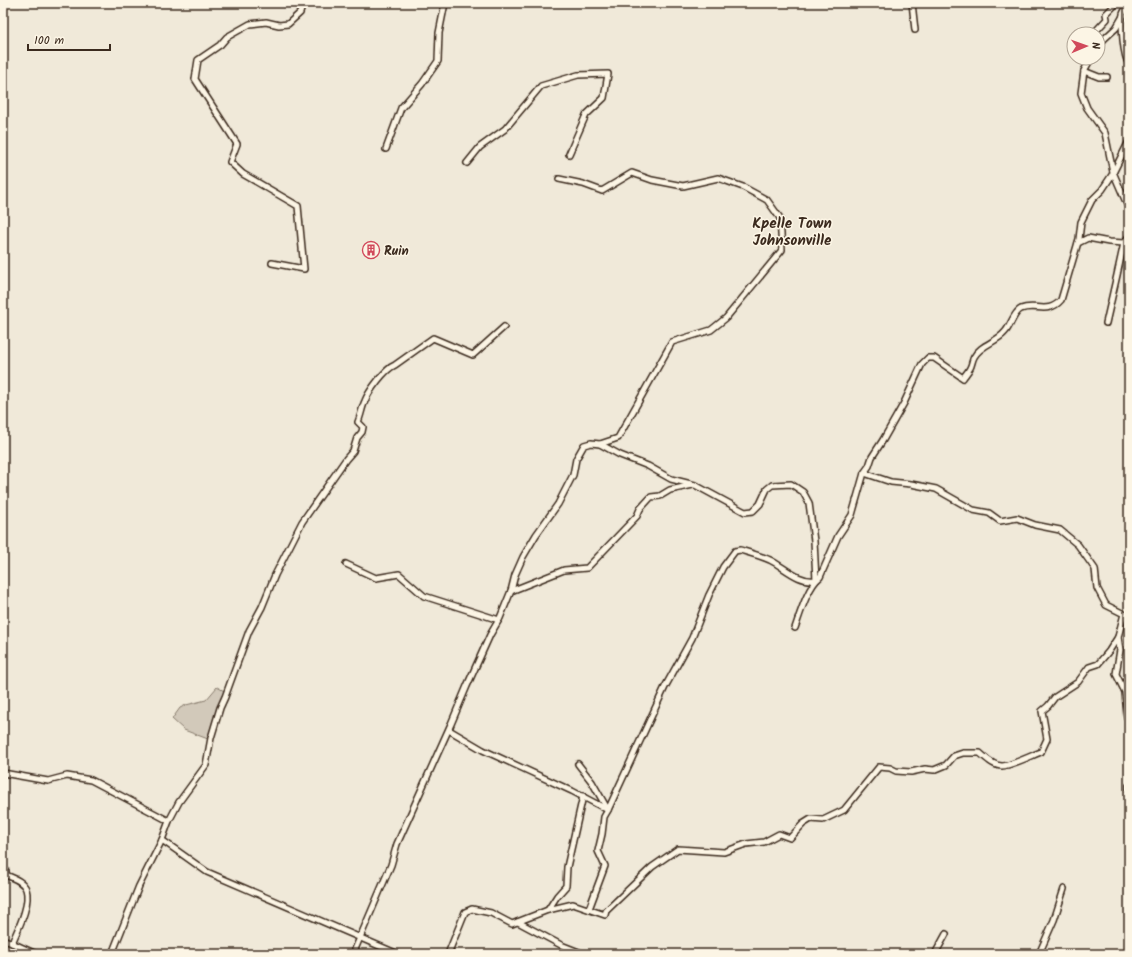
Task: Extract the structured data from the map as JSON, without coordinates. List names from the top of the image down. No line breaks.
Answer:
{"districts":["Kpelle Town Johnsonville"],"places":{"building":["Ruin"]},"scale_bar":"100 m","north":"right"}
